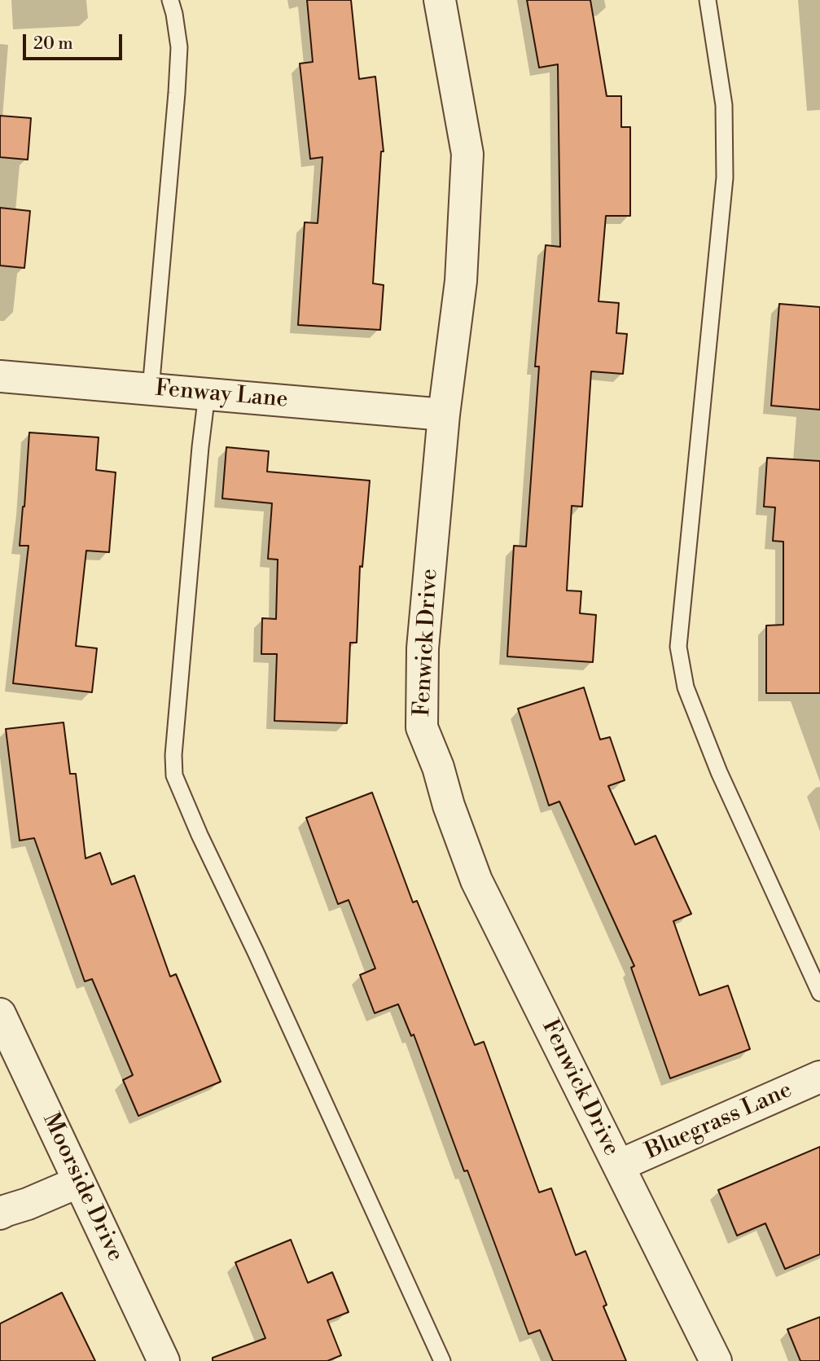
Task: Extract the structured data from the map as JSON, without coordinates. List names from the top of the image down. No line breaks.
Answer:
{"streets":{"street":["Fenway Lane","Fenwick Drive","Bluegrass Lane","Moorside Drive"]},"crossings":[["Fenway Lane","Fenwick Drive"],["Fenwick Drive","Bluegrass Lane"]],"scale_bar":"20 m"}
